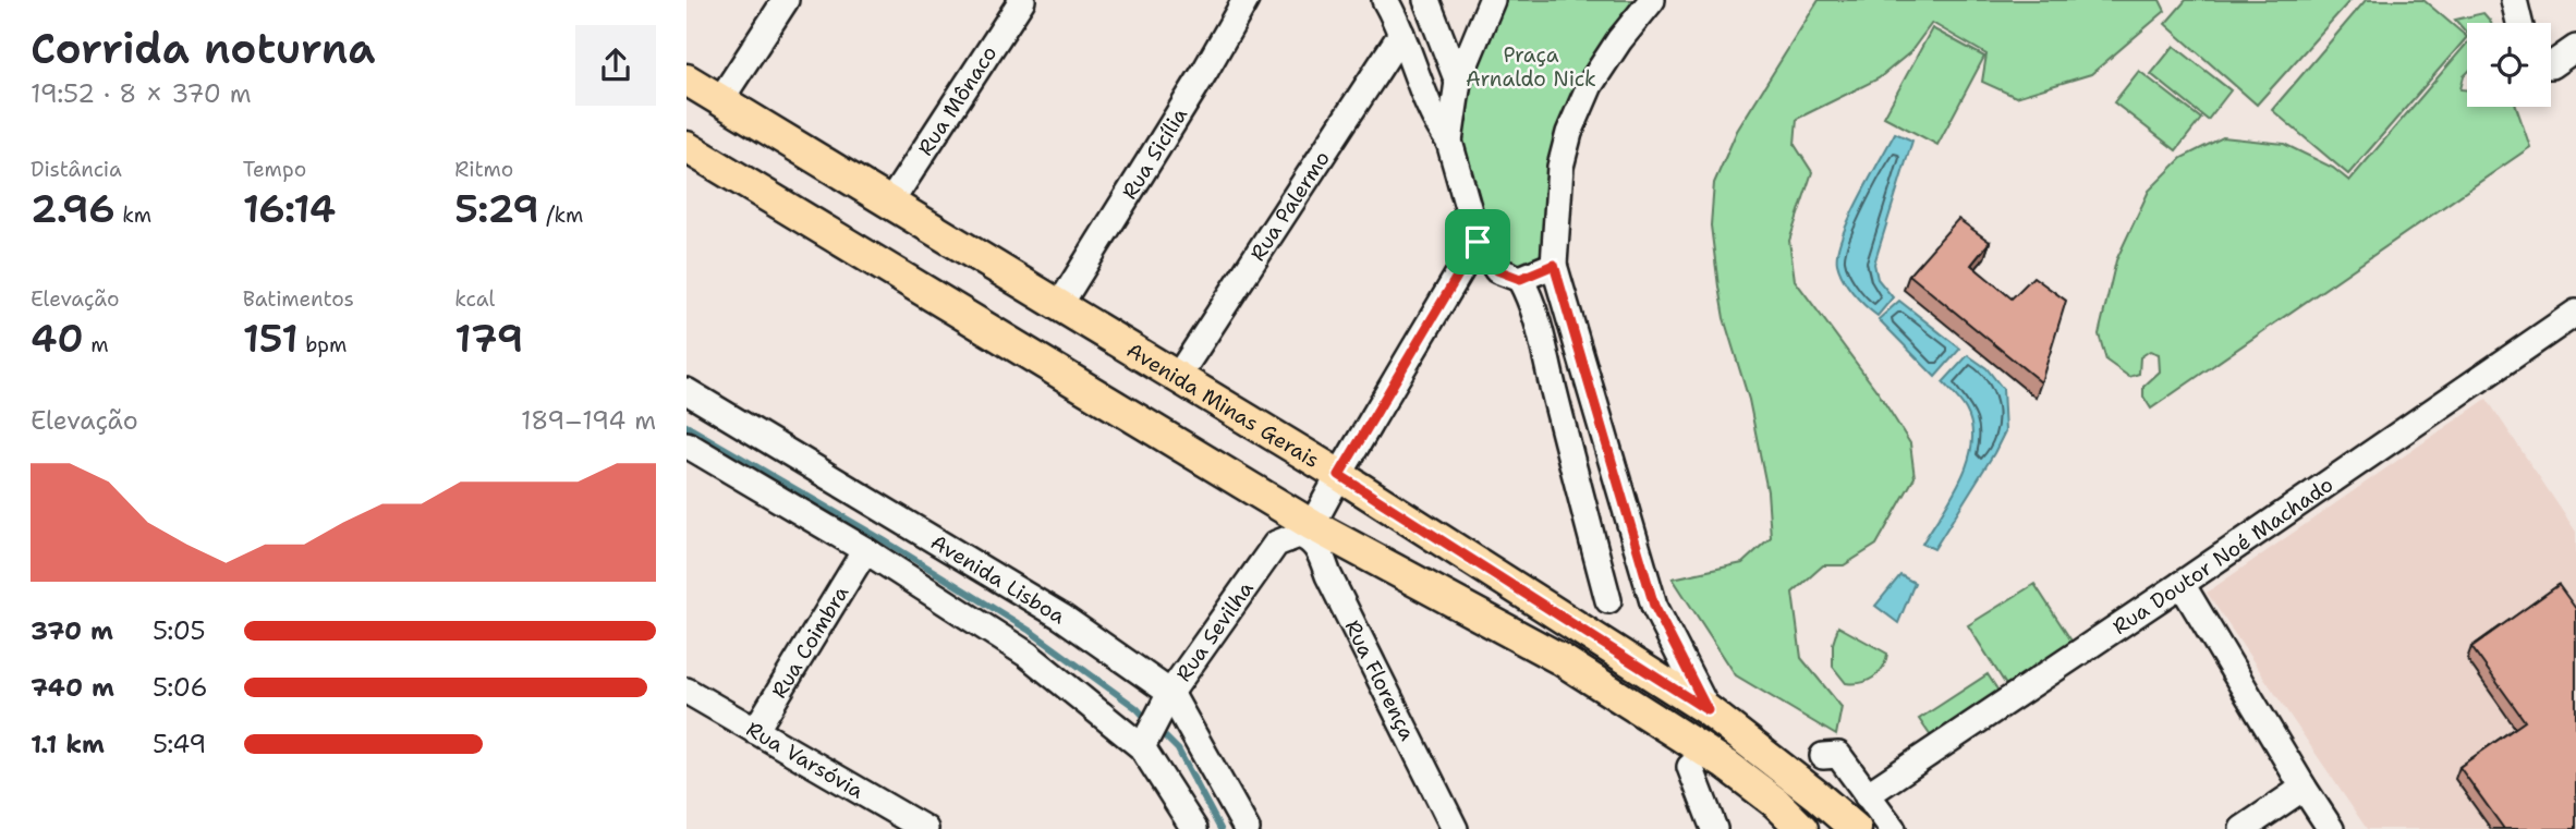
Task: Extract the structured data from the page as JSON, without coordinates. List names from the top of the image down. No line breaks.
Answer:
{"streets":{"main road":["Avenida Minas Gerais"],"street":["Rua Mônaco","Rua Sicília","Rua Palermo","Rua Doutor Noé Machado","Avenida Lisboa","Rua Sevilha","Rua Coimbra","Rua Florença","Rua Varsóvia"]},"crossings":[["Rua Mônaco","Avenida Minas Gerais"],["Rua Sicília","Avenida Minas Gerais"],["Rua Palermo","Avenida Minas Gerais"],["Avenida Lisboa","Rua Sevilha"],["Rua Sevilha","Rua Florença"],["Rua Coimbra","Rua Varsóvia"]],"parks":["Praça Arnaldo Nick"],"page":{"heading":["Corrida noturna","19:52 · 8 × 370 m"],"stats":[["Distância","2.96 km"],["Tempo","16:14"],["Ritmo","5:29 /km"],["Elevação","40 m"],["Batimentos","151 bpm"],["kcal","179"]],"chart":["Elevação","189–194 m"],"list":[{"name":"370 m","note":"5:05"},{"name":"740 m","note":"5:06"},{"name":"1.1 km","note":"5:49"}]}}
